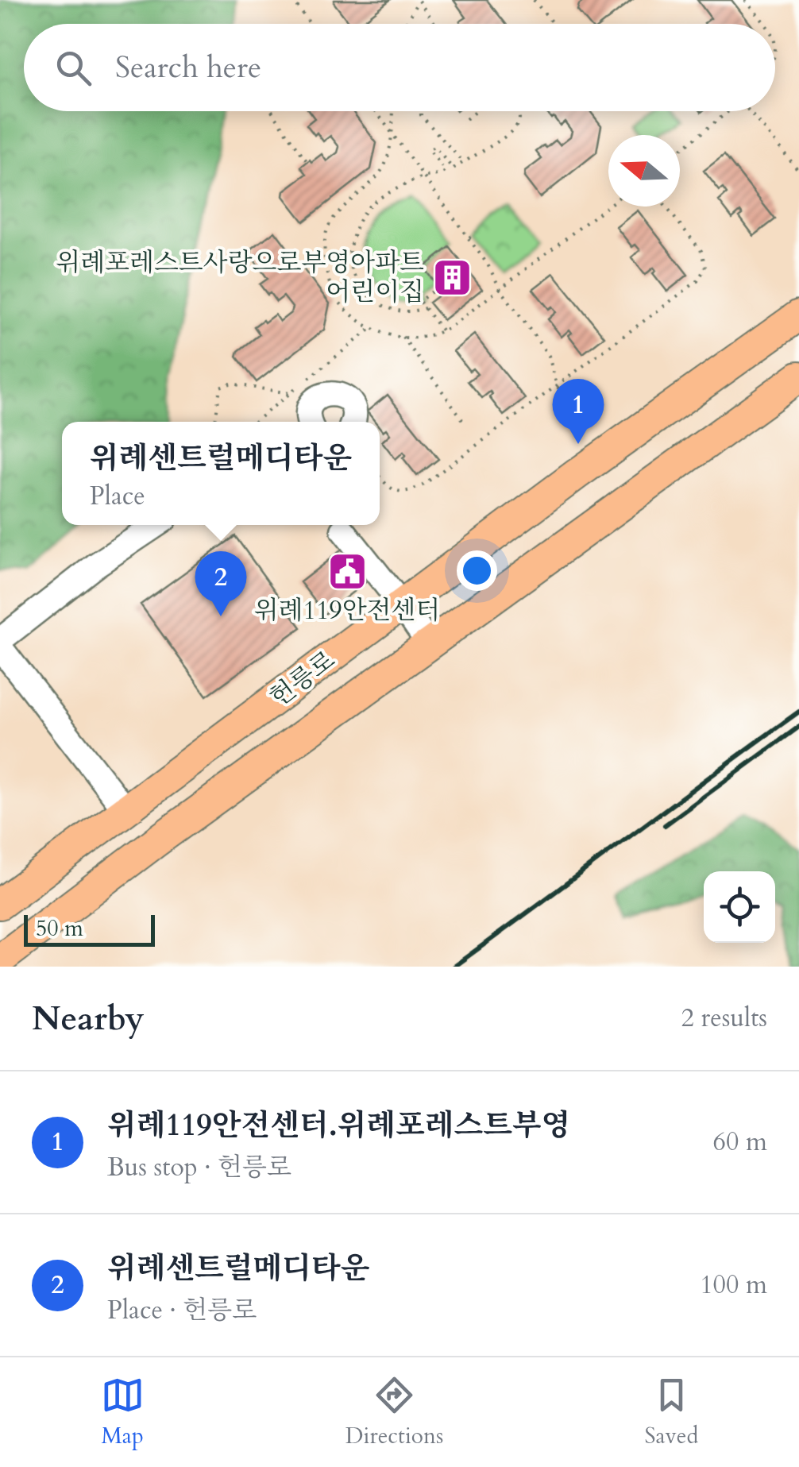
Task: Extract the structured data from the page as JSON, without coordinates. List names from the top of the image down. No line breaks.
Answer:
{"streets":{"main road":["헌릉로"]},"places":{"building":["위례포레스트사랑으로부영아파트 어린이집"],"public building":["위례119안전센터"]},"scale_bar":"50 m","north":"left","page":{"search":"Search here","pins":["1","2"],"popup":["위례센트럴메디타운","Place"],"scale":"50 m","heading":["Nearby","2 results"],"list":[{"mark":"1","name":"위례119안전센터.위례포레스트부영","note":"Bus stop · 헌릉로","value":"60 m"},{"mark":"2","name":"위례센트럴메디타운","note":"Place · 헌릉로","value":"100 m"}],"nav":["Map","Directions","Saved"]}}
